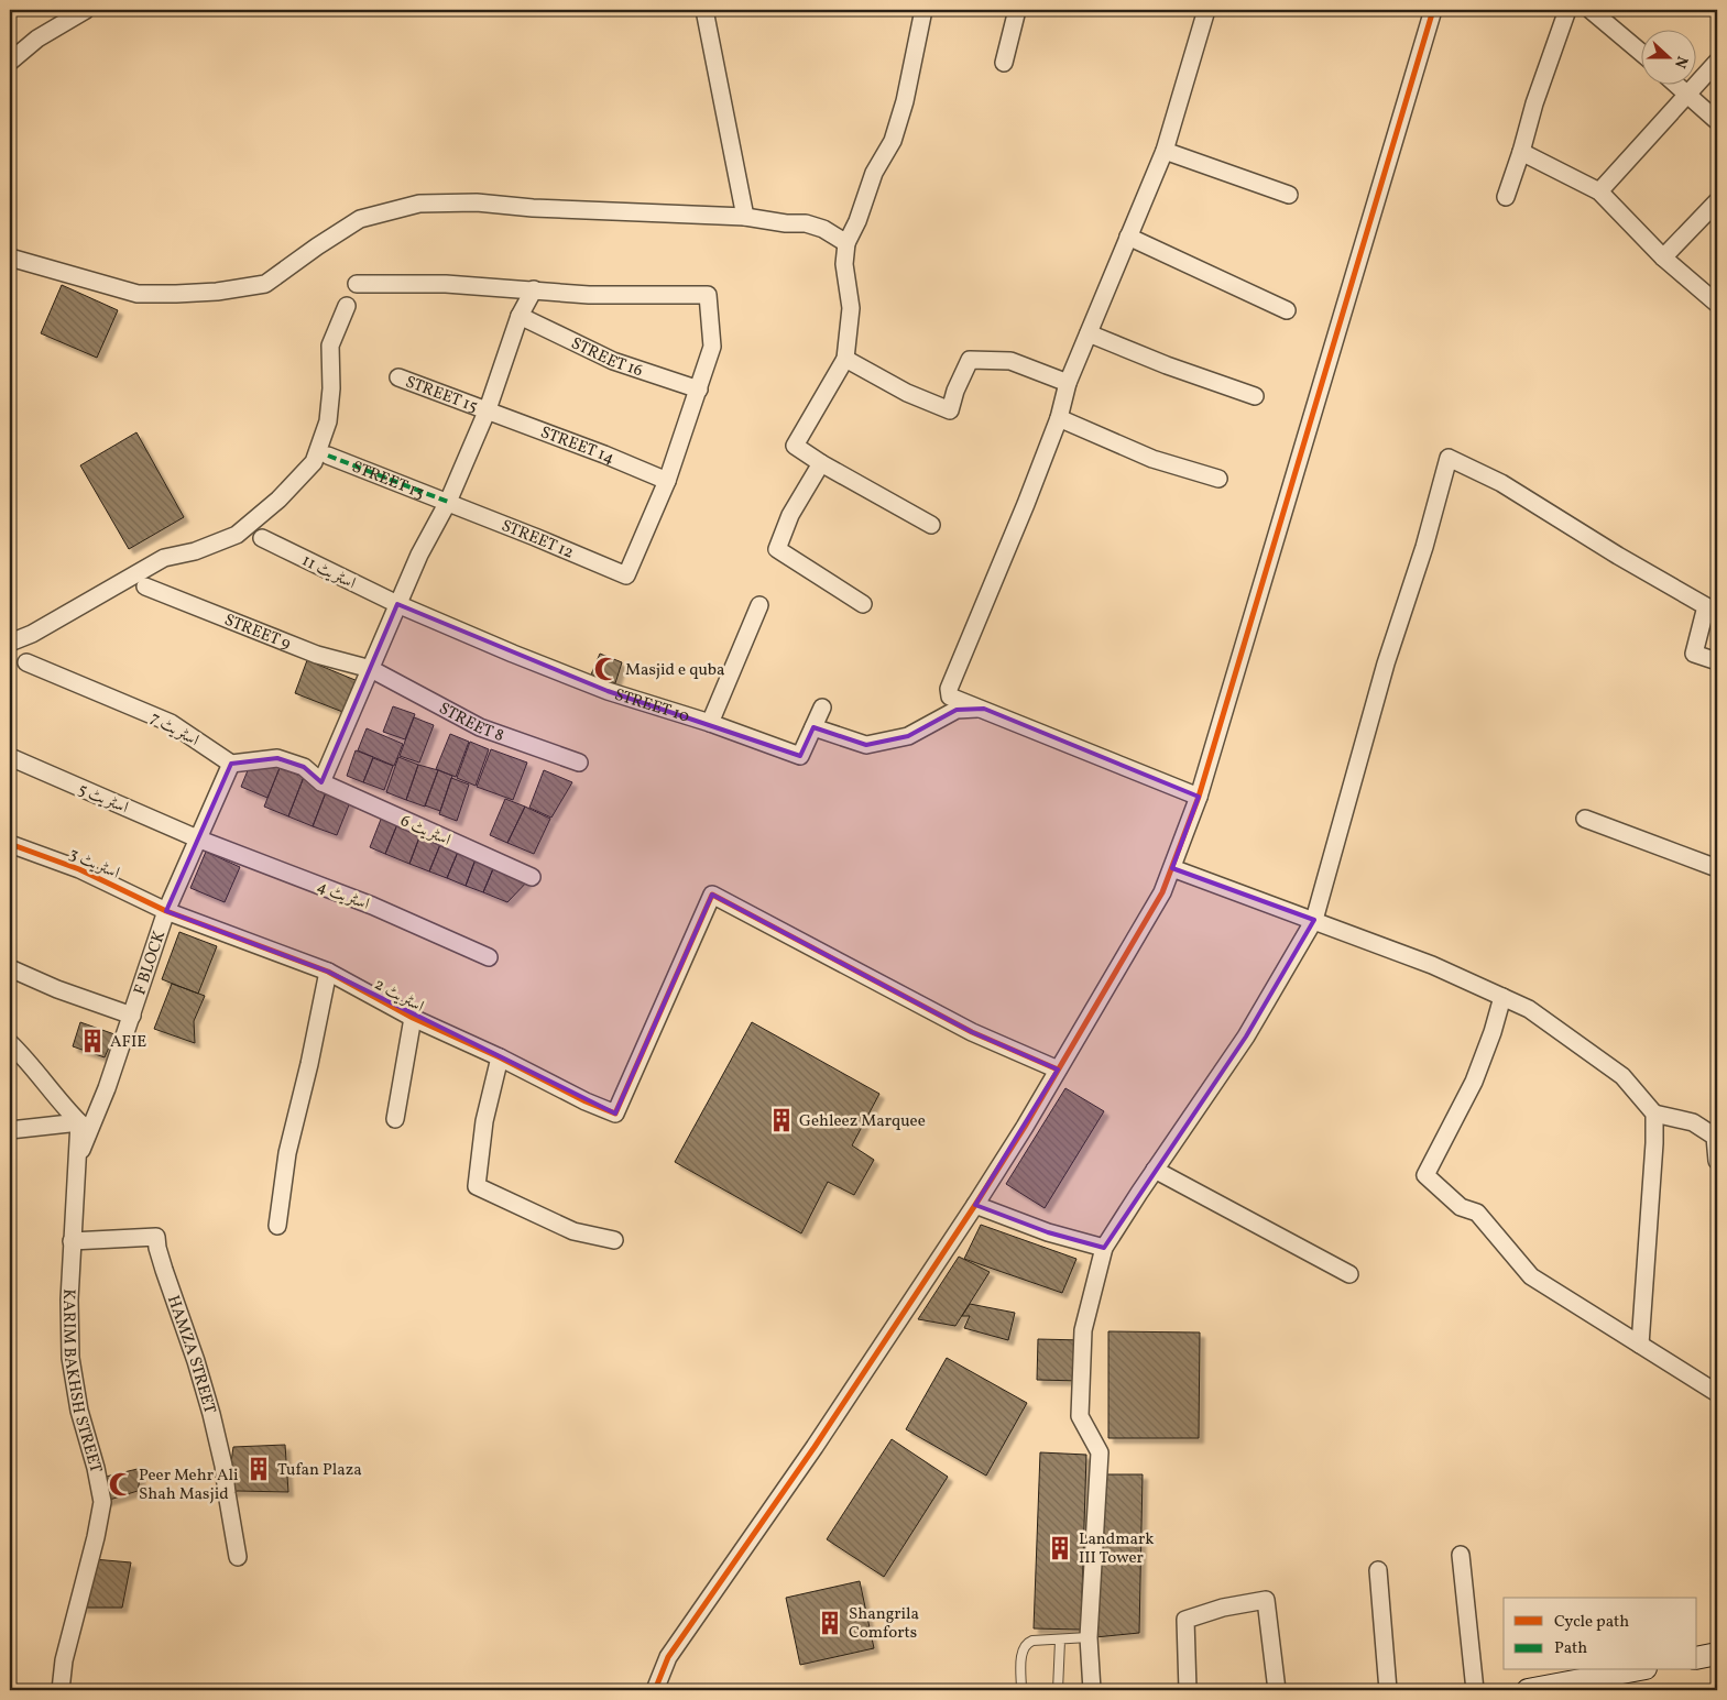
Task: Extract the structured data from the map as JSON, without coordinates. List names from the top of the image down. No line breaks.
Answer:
{"streets":{"street":["STREET 16","STREET 15","STREET 14","STREET 13","STREET 12","اسٹریٹ 11","STREET 9","STREET 10","STREET 8","اسٹریٹ 7","اسٹریٹ 5","اسٹریٹ 6","اسٹریٹ 3","اسٹریٹ 4","F BLOCK","اسٹریٹ 2","HAMZA STREET","KARIM BAKHSH STREET"]},"crossings":[["STREET 15","STREET 14"],["STREET 14","STREET 12"],["STREET 13","STREET 12"],["اسٹریٹ 11","STREET 10"],["STREET 9","STREET 8"],["اسٹریٹ 7","F BLOCK"],["اسٹریٹ 5","اسٹریٹ 4"],["اسٹریٹ 5","F BLOCK"],["اسٹریٹ 3","F BLOCK"],["اسٹریٹ 3","اسٹریٹ 2"],["اسٹریٹ 4","F BLOCK"],["F BLOCK","اسٹریٹ 2"],["F BLOCK","KARIM BAKHSH STREET"],["HAMZA STREET","KARIM BAKHSH STREET"]],"places":{"mosque":["Masjid e quba","Peer Mehr Ali Shah Masjid"],"building":["AFIE","Gehleez Marquee","Tufan Plaza","Landmark III Tower","Shangrila Comforts"]},"legend":["Cycle path","Path"],"north":"right"}
